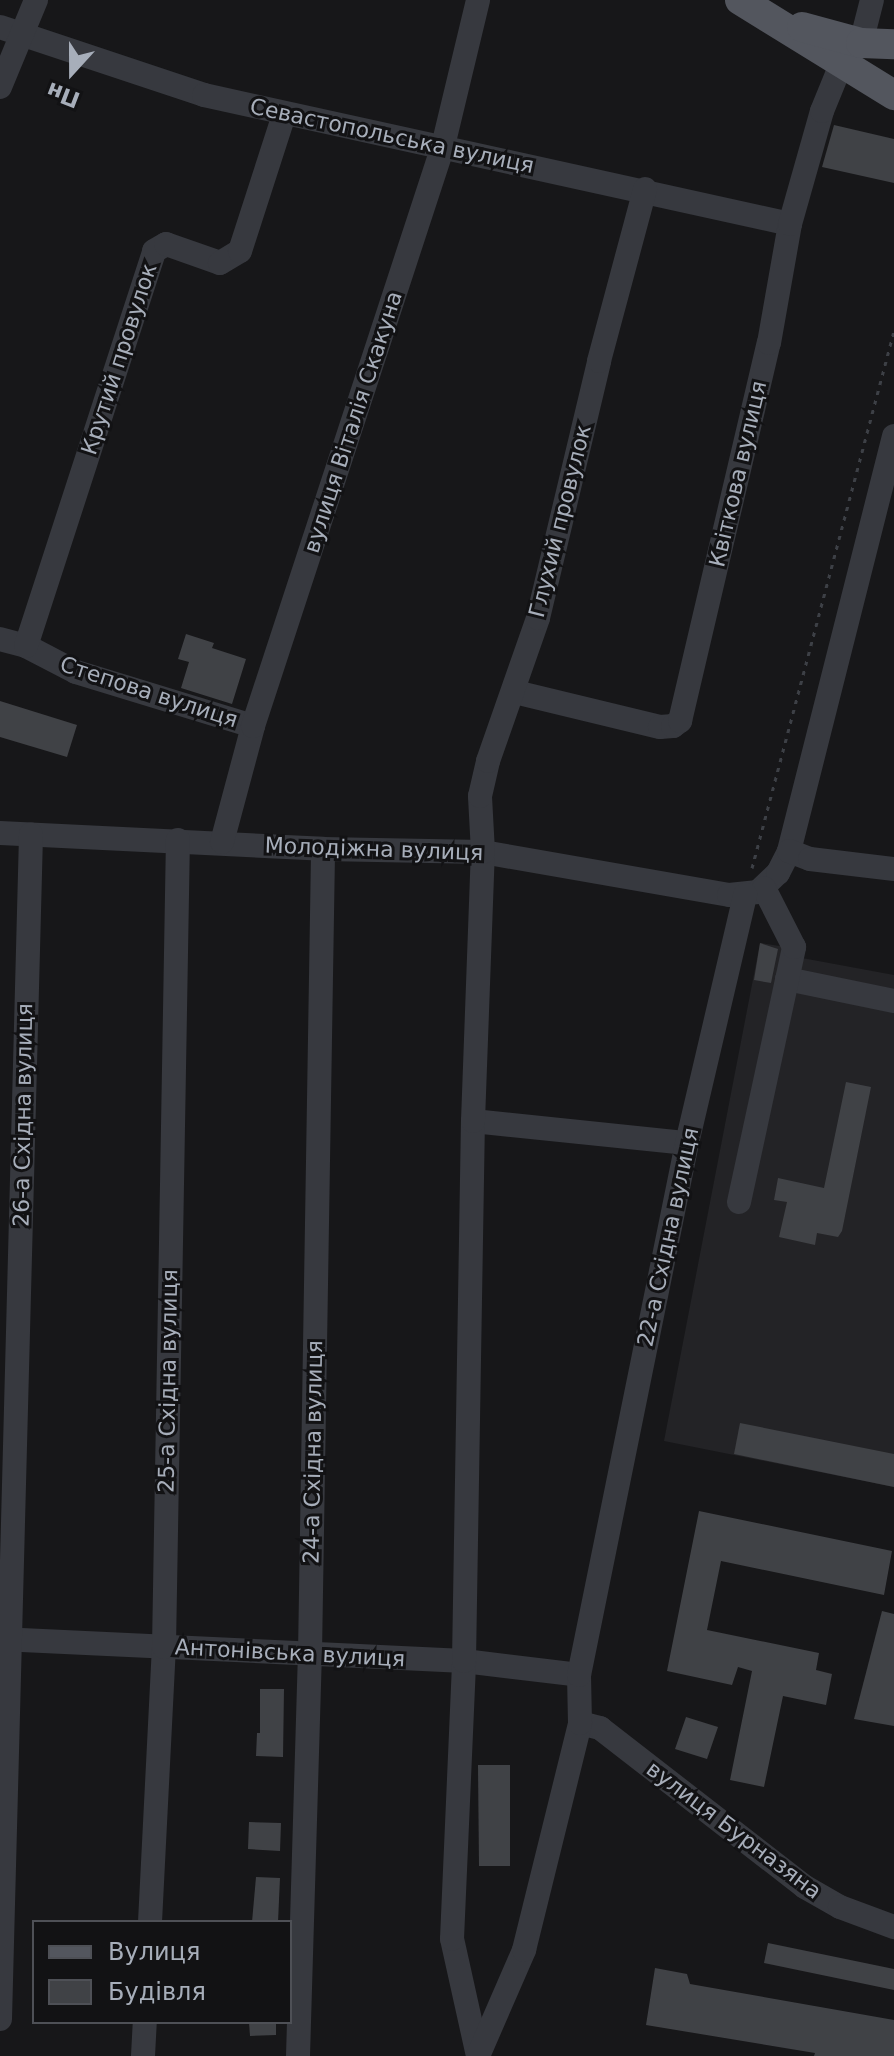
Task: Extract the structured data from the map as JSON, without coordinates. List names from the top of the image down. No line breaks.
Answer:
{"streets":{"street":["Севастопольська вулиця","Крутий провулок","вулиця Віталія Скакуна","Квіткова вулиця","Глухий провулок","Степова вулиця","Молодіжна вулиця","26-а Східна вулиця","22-а Східна вулиця","25-а Східна вулиця","24-а Східна вулиця","Антонівська вулиця","вулиця Бурназяна"]},"crossings":[["Севастопольська вулиця","Крутий провулок"],["Севастопольська вулиця","вулиця Віталія Скакуна"],["Севастопольська вулиця","Квіткова вулиця"],["Севастопольська вулиця","Глухий провулок"],["Крутий провулок","Степова вулиця"],["вулиця Віталія Скакуна","Степова вулиця"],["вулиця Віталія Скакуна","Молодіжна вулиця"],["Квіткова вулиця","Глухий провулок"],["Глухий провулок","Молодіжна вулиця"],["Глухий провулок","22-а Східна вулиця"],["Глухий провулок","Антонівська вулиця"],["Молодіжна вулиця","26-а Східна вулиця"],["Молодіжна вулиця","22-а Східна вулиця"],["Молодіжна вулиця","25-а Східна вулиця"],["Молодіжна вулиця","24-а Східна вулиця"],["26-а Східна вулиця","Антонівська вулиця"],["22-а Східна вулиця","Антонівська вулиця"],["22-а Східна вулиця","вулиця Бурназяна"],["25-а Східна вулиця","Антонівська вулиця"],["24-а Східна вулиця","Антонівська вулиця"]],"legend":["Вулиця","Будівля"],"north":"bottom"}
